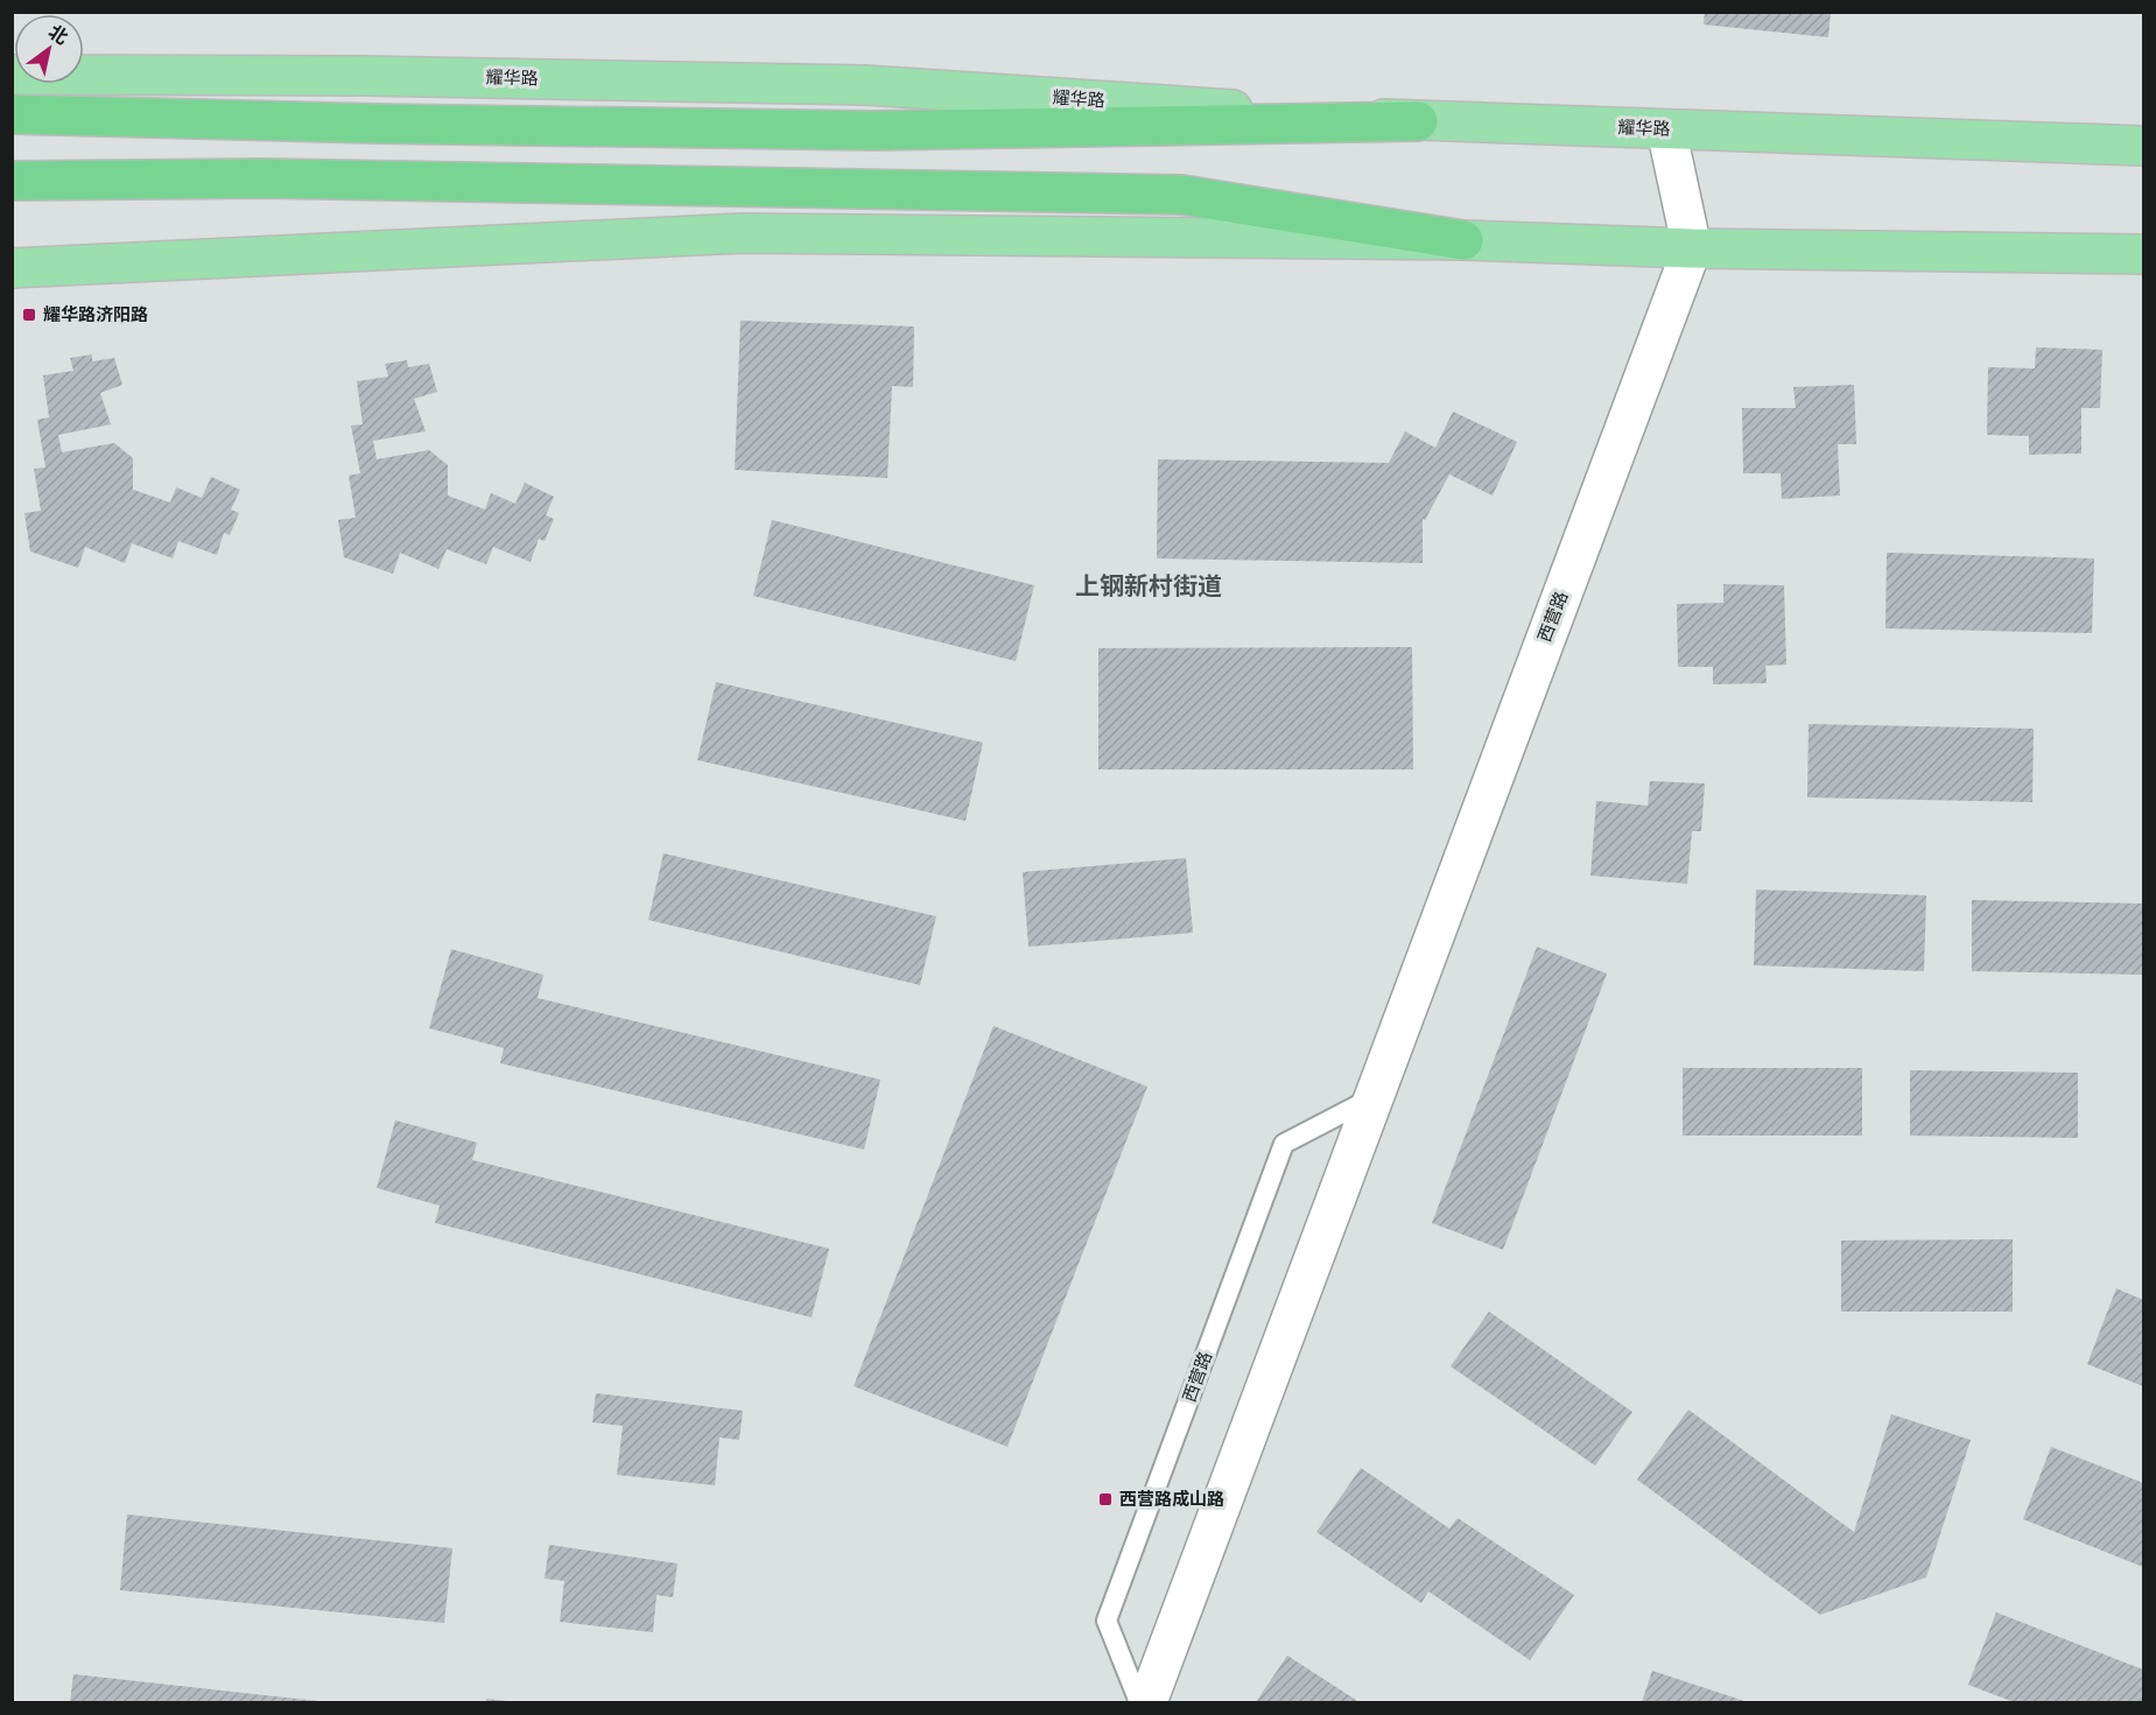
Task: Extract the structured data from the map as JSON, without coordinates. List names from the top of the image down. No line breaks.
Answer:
{"streets":{"main road":["耀华路"],"street":["西营路"]},"districts":["上钢新村街道"],"places":{"transit":["耀华路济阳路","西营路成山路"]},"north":"top right"}
